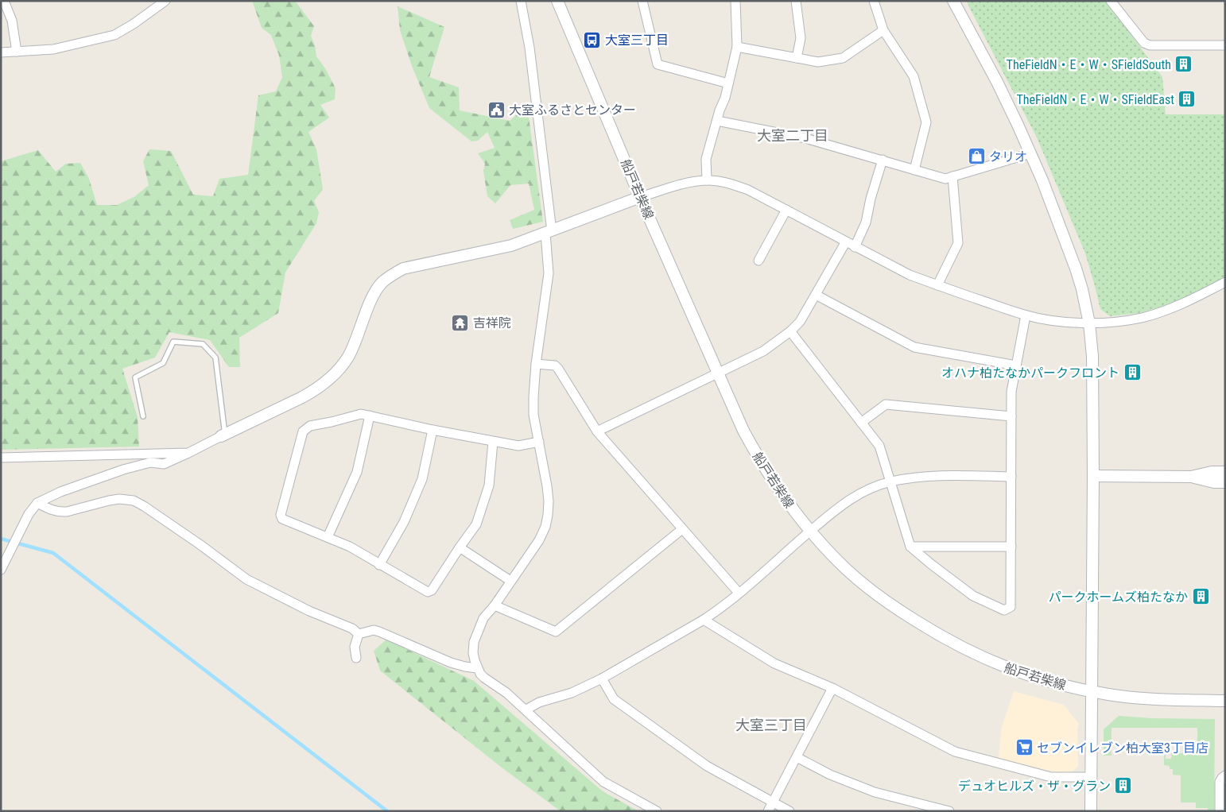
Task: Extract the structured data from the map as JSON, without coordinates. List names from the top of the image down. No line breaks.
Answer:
{"streets":{"street":["船戸若柴線"]},"districts":["大室二丁目","大室三丁目"],"places":{"bus stop":["大室三丁目"],"building":["TheFieldN・E・W・SFieldSouth","TheFieldN・E・W・SFieldEast","オハナ柏たなかパークフロント","パークホームズ柏たなか","デュオヒルズ・ザ・グラン"],"public building":["大室ふるさとセンター"],"shop":["タリオ"],"temple":["吉祥院"],"supermarket":["セブンイレブン柏大室3丁目店"]}}
